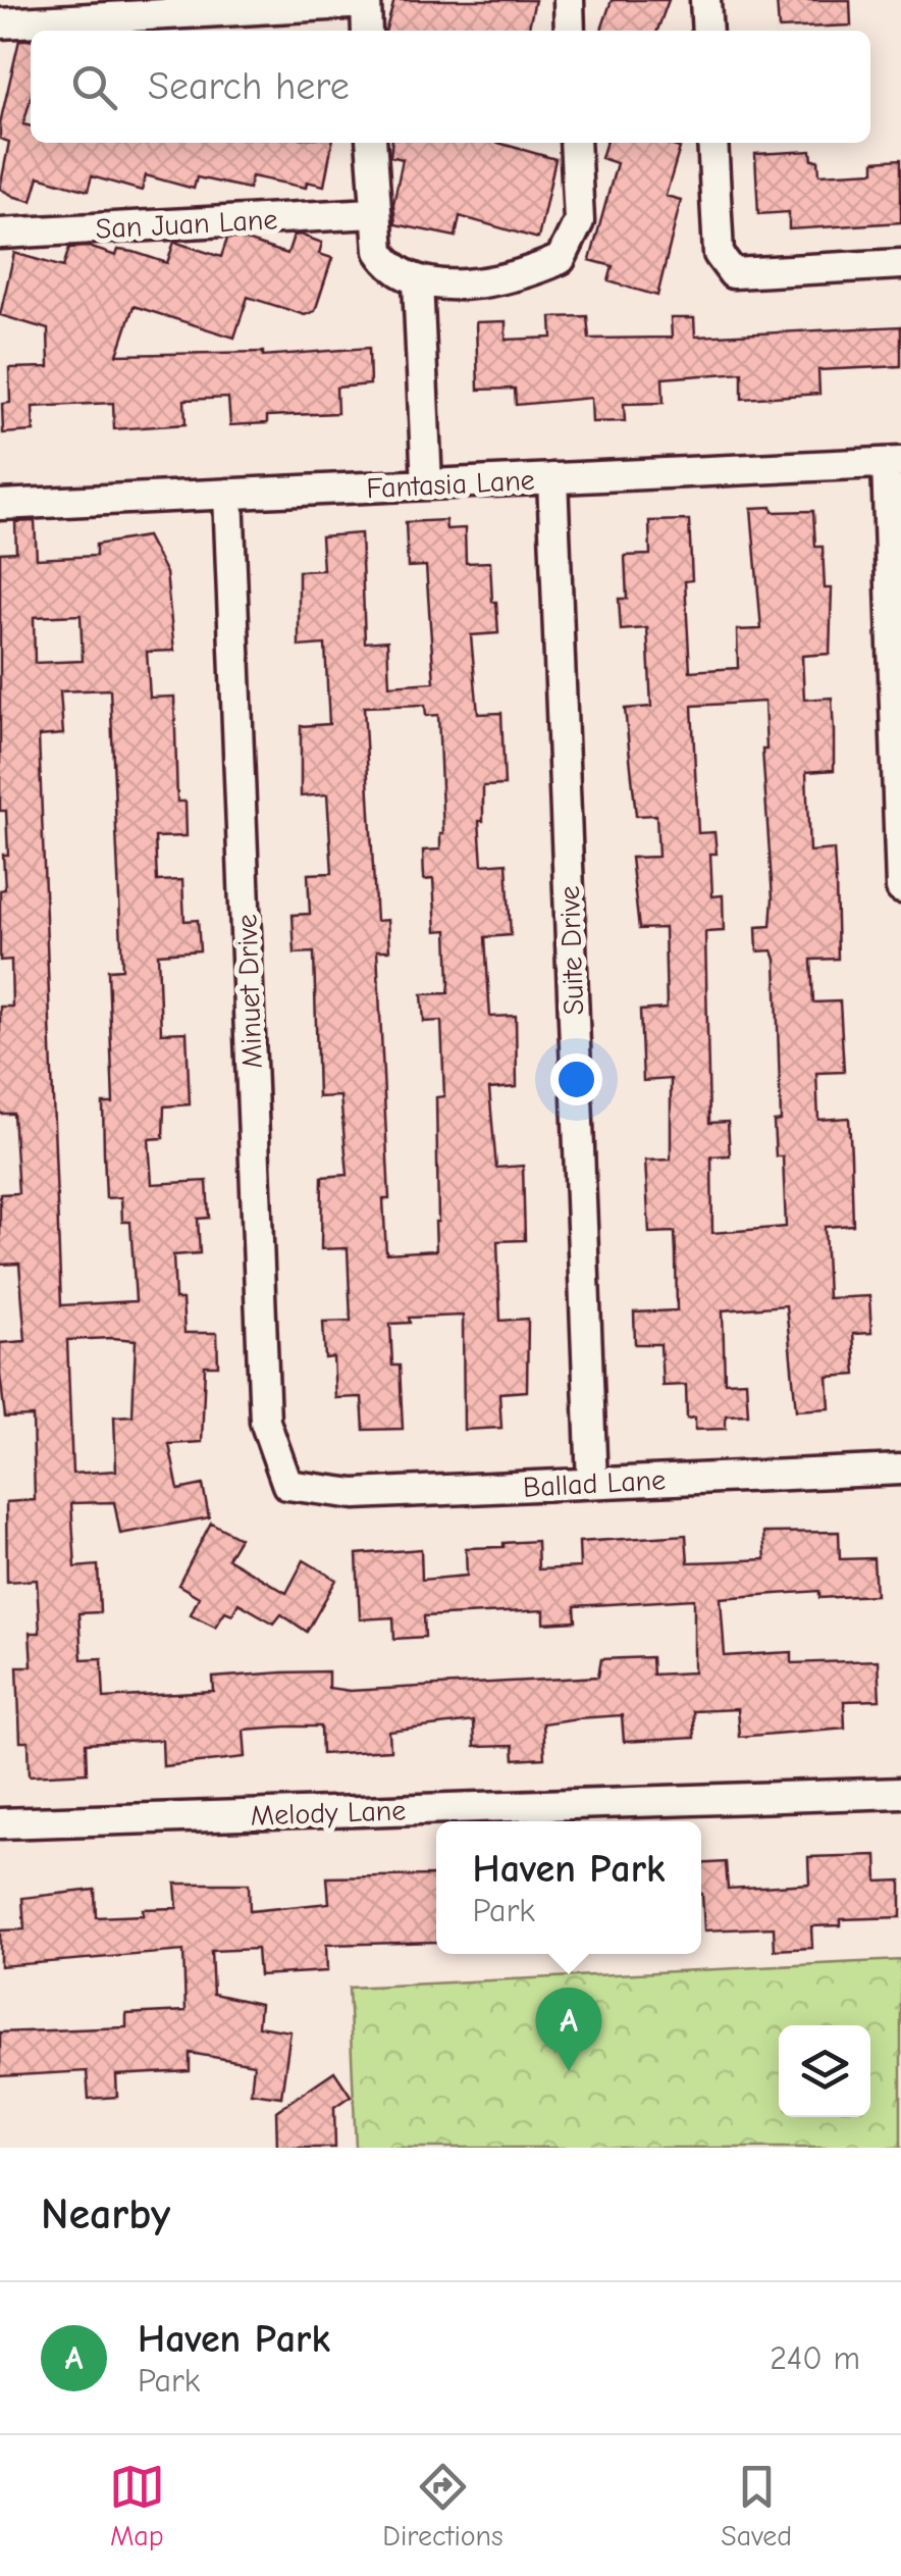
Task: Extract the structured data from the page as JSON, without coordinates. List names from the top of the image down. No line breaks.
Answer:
{"streets":{"street":["San Juan Lane","Fantasia Lane","Suite Drive","Minuet Drive","Ballad Lane","Melody Lane"]},"crossings":[["Fantasia Lane","Suite Drive"],["Fantasia Lane","Minuet Drive"],["Suite Drive","Ballad Lane"],["Minuet Drive","Ballad Lane"]],"page":{"search":"Search here","popup":["Haven Park","Park"],"pins":"A","heading":"Nearby","list":[{"mark":"A","name":"Haven Park","note":"Park","value":"240 m"}],"nav":["Map","Directions","Saved"]}}
